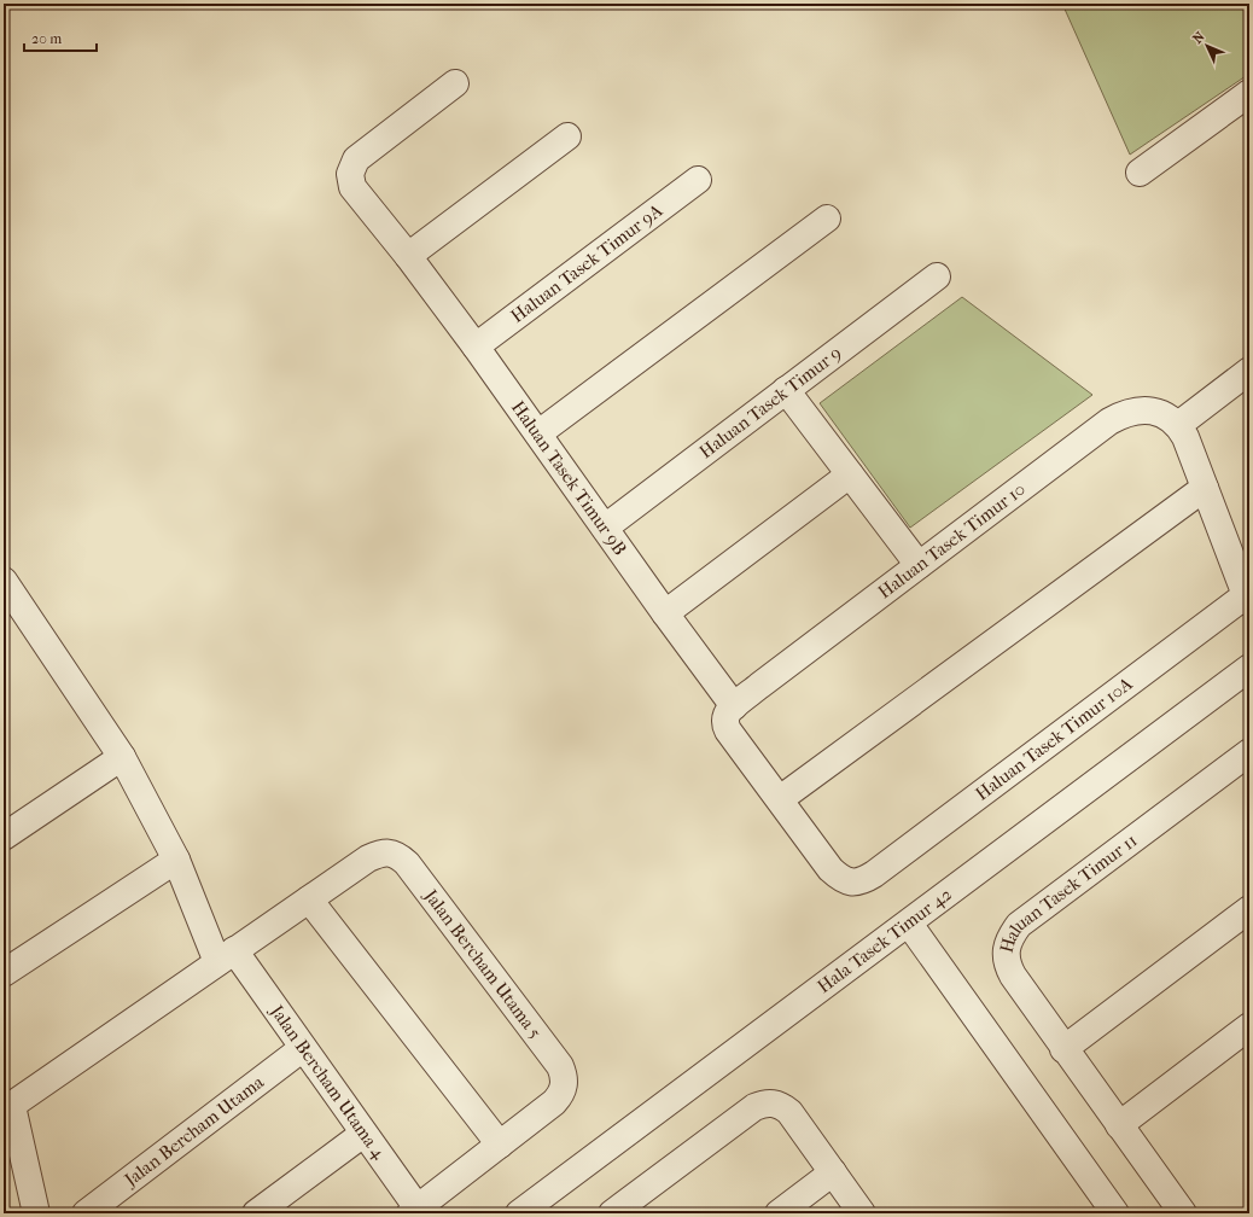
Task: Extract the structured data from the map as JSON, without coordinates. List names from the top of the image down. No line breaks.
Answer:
{"streets":{"street":["Haluan Tasek Timur 9A","Haluan Tasek Timur 9","Haluan Tasek Timur 9B","Haluan Tasek Timur 10","Haluan Tasek Timur 10A","Haluan Tasek Timur 11","Hala Tasek Timur 42","Jalan Bercham Utama 5","Jalan Bercham Utama 4","Jalan Bercham Utama"]},"crossings":[["Haluan Tasek Timur 9A","Haluan Tasek Timur 9B"],["Haluan Tasek Timur 9","Haluan Tasek Timur 9B"],["Haluan Tasek Timur 9B","Haluan Tasek Timur 10"],["Jalan Bercham Utama 4","Jalan Bercham Utama"]],"scale_bar":"20 m","north":"top left"}
